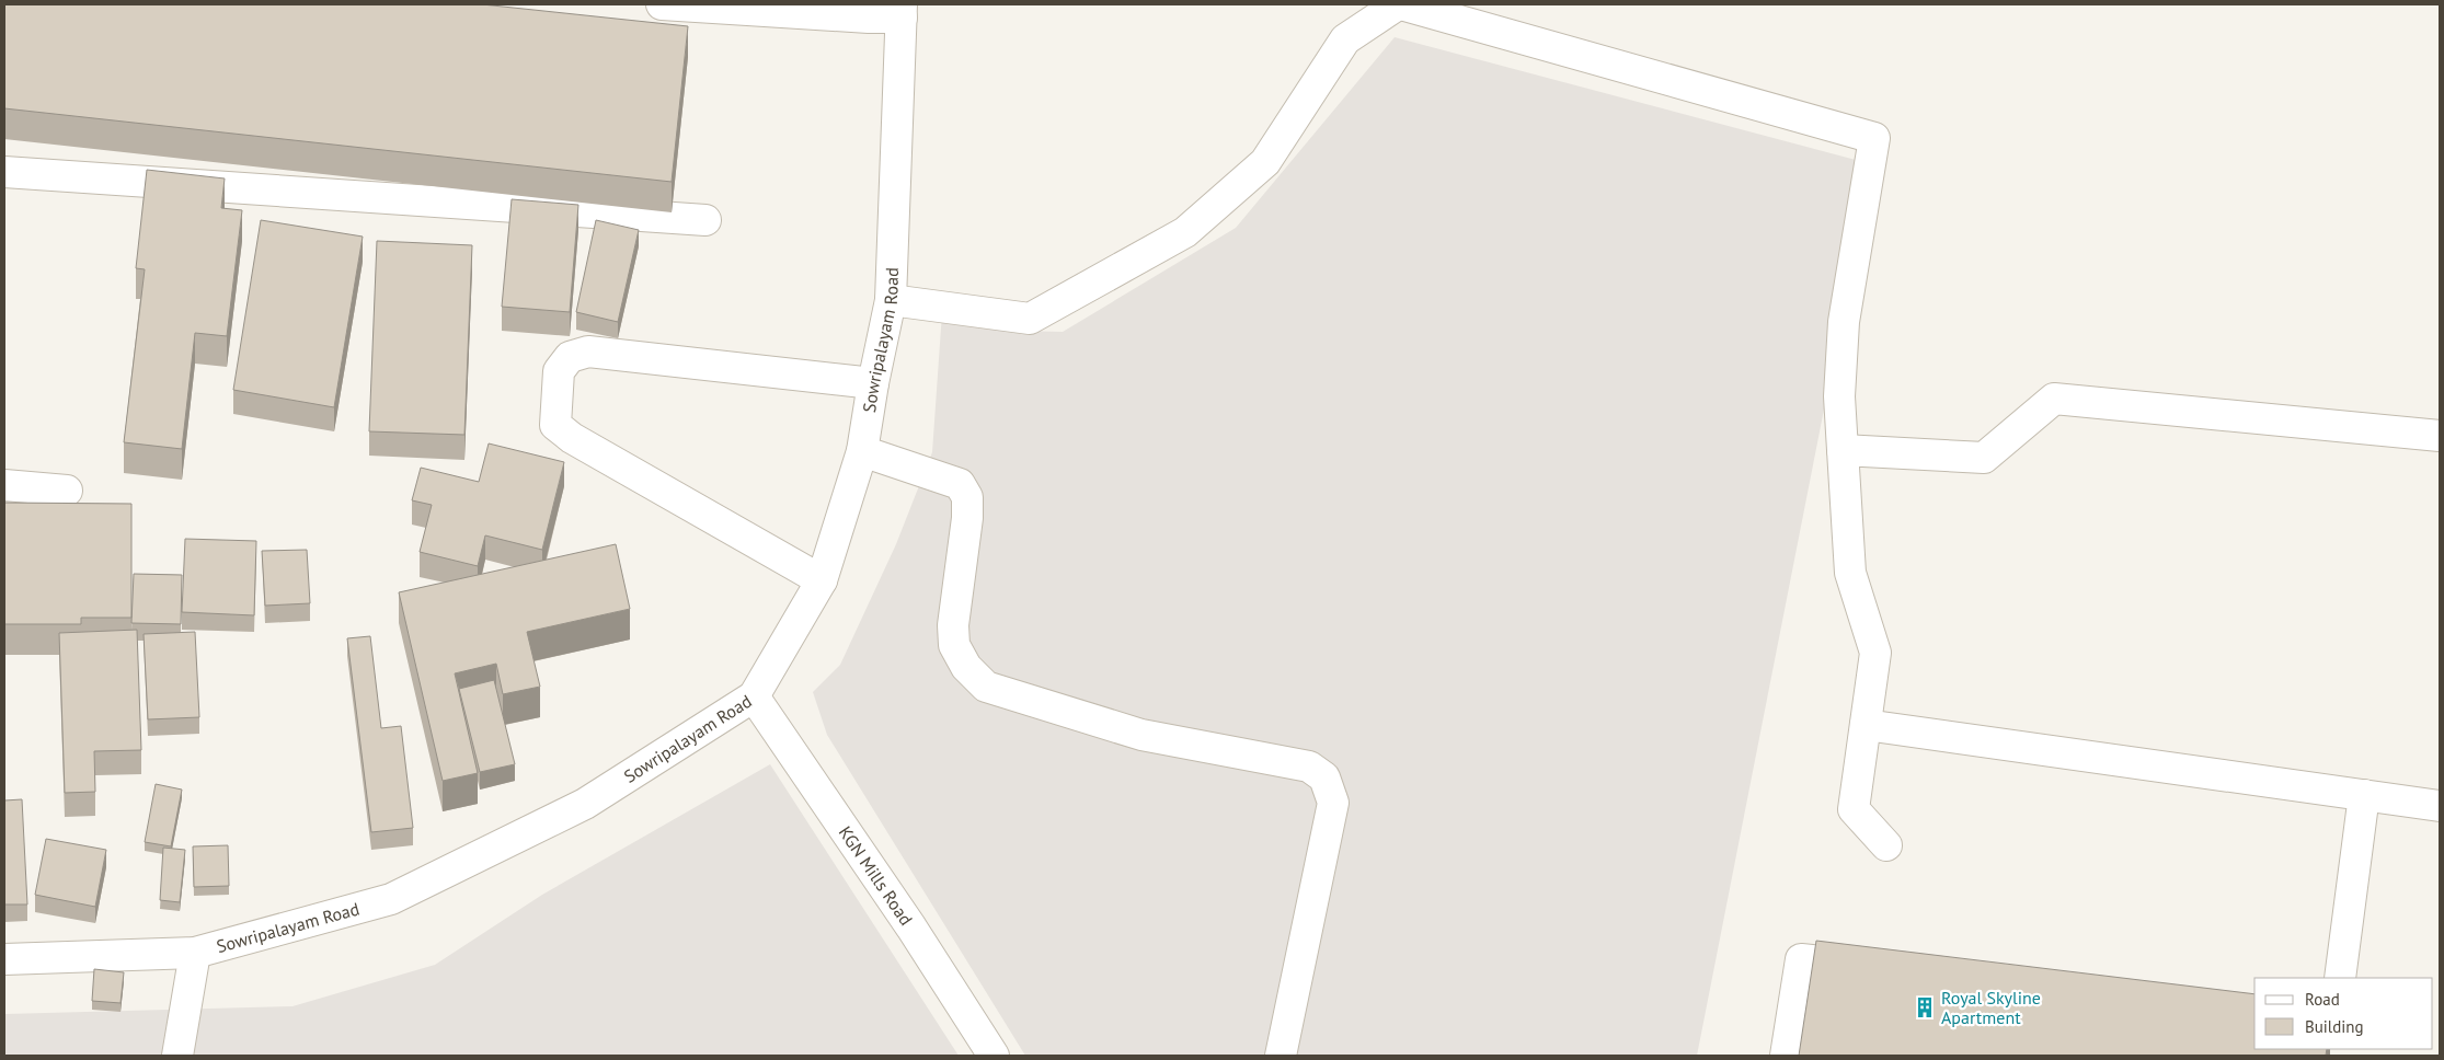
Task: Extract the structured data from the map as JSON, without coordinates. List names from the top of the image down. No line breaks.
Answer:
{"streets":{"street":["Sowripalayam Road","KGN Mills Road"]},"crossings":[["Sowripalayam Road","KGN Mills Road"]],"places":{"building":["Royal Skyline Apartment"]},"legend":["Road","Building"]}
